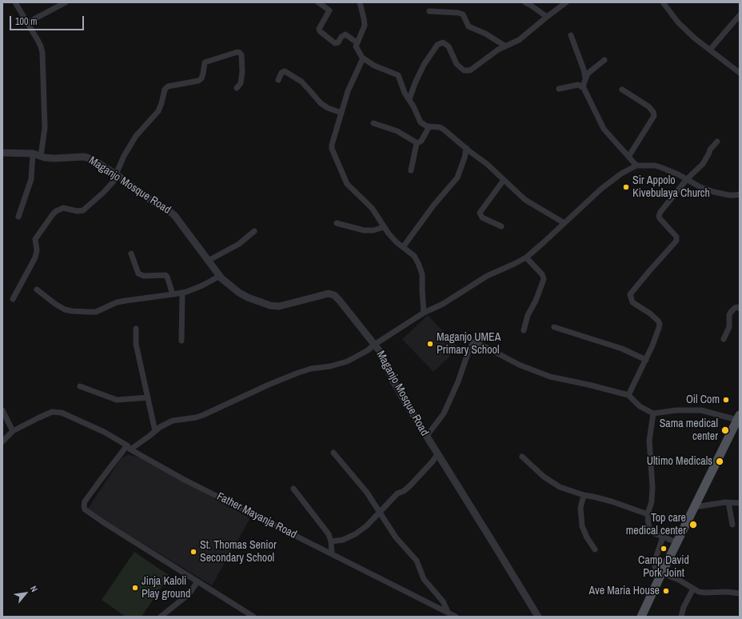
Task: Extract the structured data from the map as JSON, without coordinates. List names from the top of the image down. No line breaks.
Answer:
{"streets":{"street":["Maganjo Mosque Road","Father Mayanja Road"]},"places":["Sir Appolo Kivebulaya Church","Maganjo UMEA Primary School","Oil Com","Sama medical center","Ultimo Medicals","Top care medical center","Camp David Pork Joint","St. Thomas Senior Secondary School","Jinja Kaloli Play ground","Ave Maria House"],"scale_bar":"100 m","north":"top right"}
